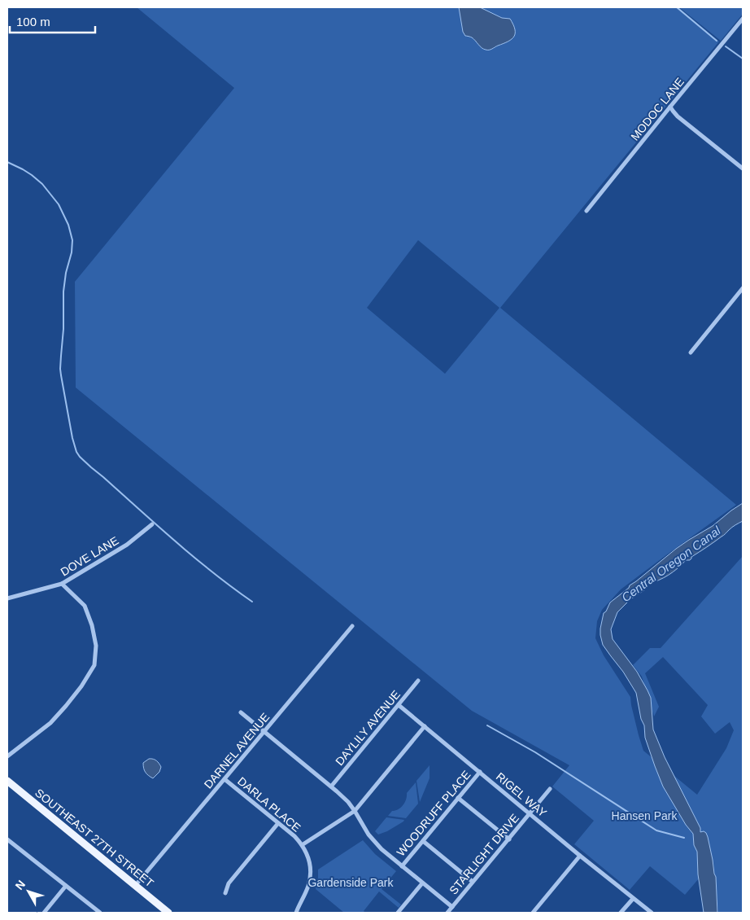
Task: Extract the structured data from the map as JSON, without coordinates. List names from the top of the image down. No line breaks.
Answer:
{"streets":{"main road":["SOUTHEAST 27TH STREET"],"street":["MODOC LANE","DOVE LANE","DAYLILY AVENUE","DARNEL AVENUE","RIGEL WAY","DARLA PLACE","WOODRUFF PLACE","STARLIGHT DRIVE"]},"crossings":[["DAYLILY AVENUE","RIGEL WAY"],["DARNEL AVENUE","DARLA PLACE"],["DARNEL AVENUE","SOUTHEAST 27TH STREET"],["RIGEL WAY","WOODRUFF PLACE"],["RIGEL WAY","STARLIGHT DRIVE"]],"water":["Central Oregon Canal"],"parks":["Hansen Park","Gardenside Park"],"scale_bar":"100 m","north":"top left"}
